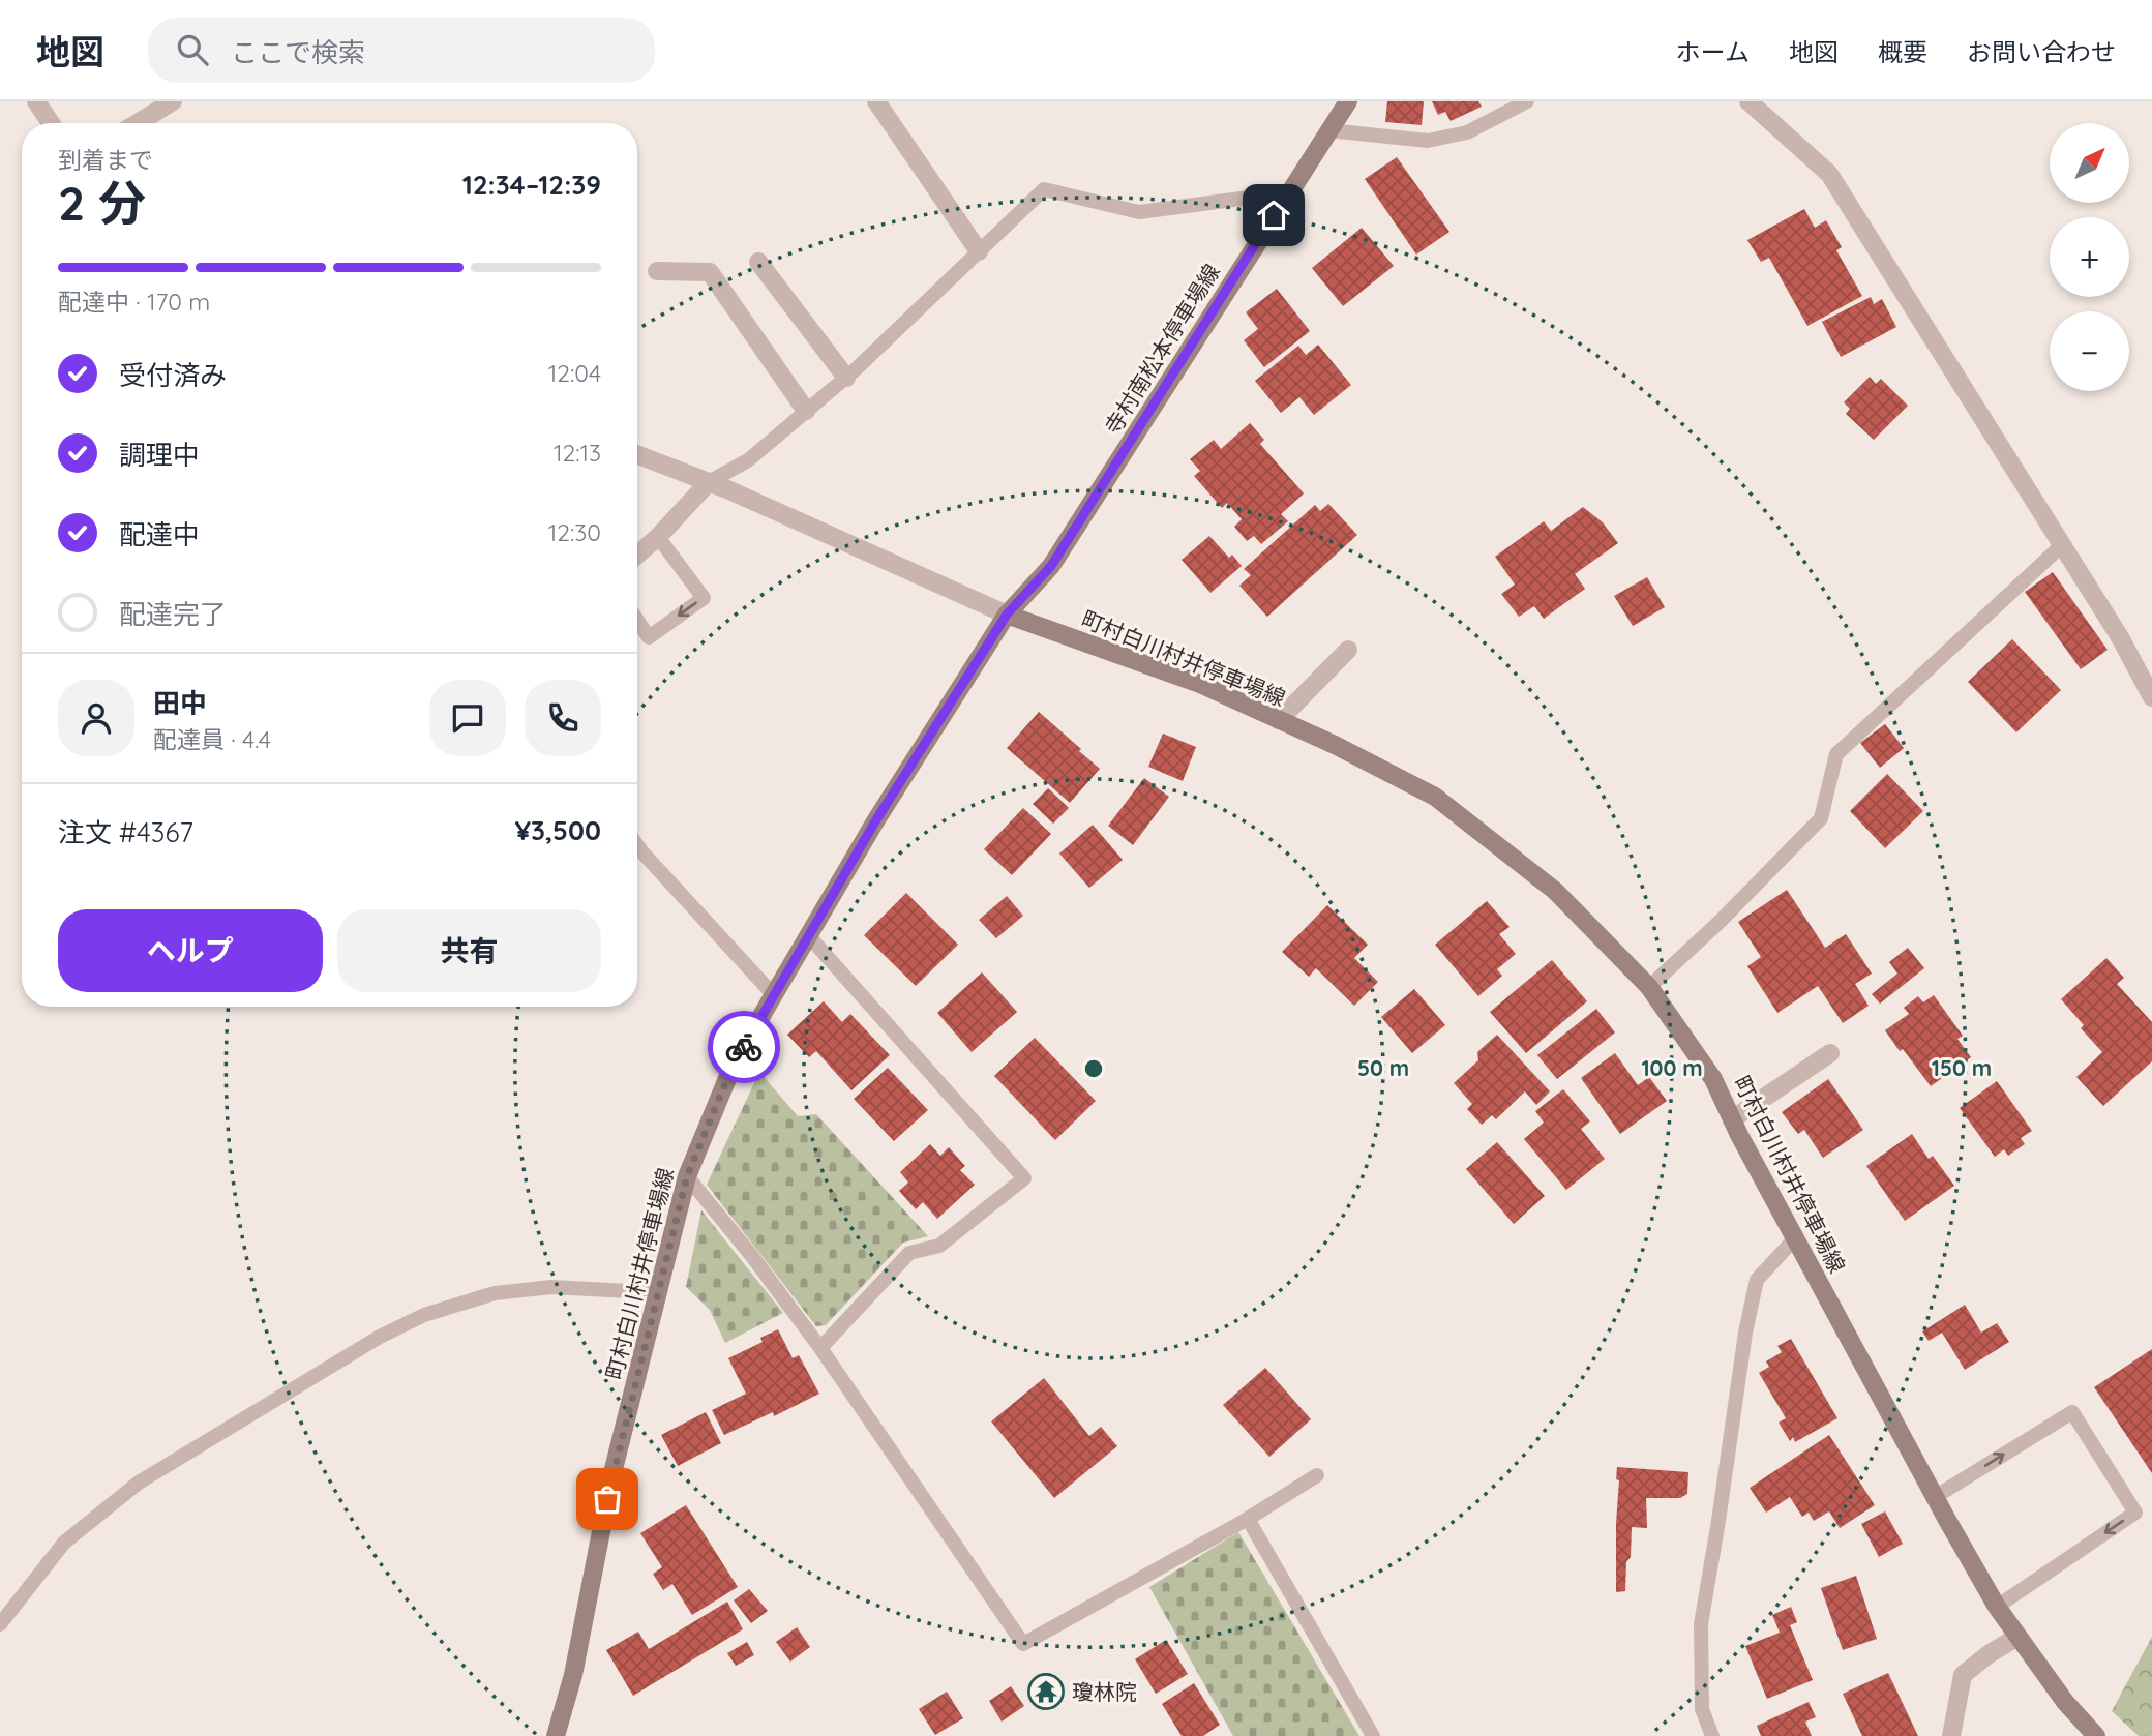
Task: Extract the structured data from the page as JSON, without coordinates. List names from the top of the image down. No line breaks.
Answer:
{"streets":{"main road":["寺村南松本停車場線","町村白川村井停車場線"]},"crossings":[["寺村南松本停車場線","町村白川村井停車場線"]],"places":{"temple":["瓊林院"]},"north":"top right","page":{"header":"地図","search":"ここで検索","nav":["ホーム","地図","概要","お問い合わせ"],"map_buttons":["+","−"],"heading":["2 分","到着まで","12:34–12:39"],"panel":["田中","配達員 · 4.4","注文 #4367","¥3,500"],"bar":"配達中 · 170 m","list":[["受付済み","12:04"],["調理中","12:13"],["配達中","12:30"],"配達完了"],"buttons":["ヘルプ","共有"]},"rings":["50 m","100 m","150 m"]}
